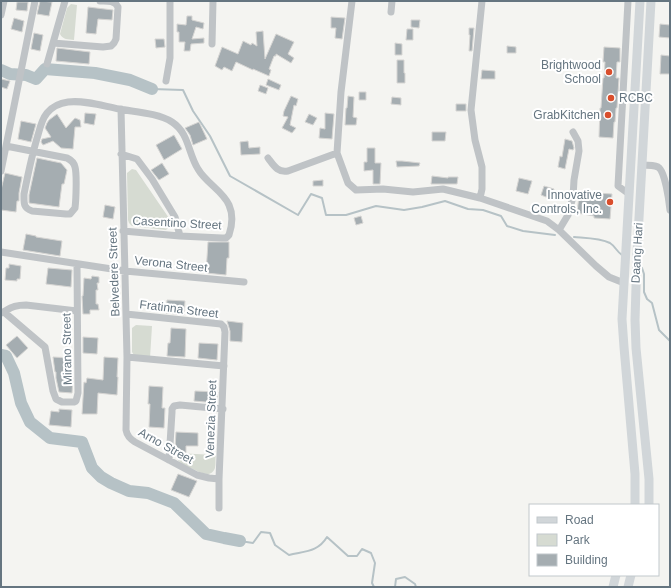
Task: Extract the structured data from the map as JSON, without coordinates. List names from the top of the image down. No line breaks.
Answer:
{"streets":{"main road":["Daang Hari"],"street":["Casentino Street","Verona Street","Belvedere Street","Fratinna Street","Mirano Street","Venezia Street","Arno Street"]},"crossings":[["Casentino Street","Belvedere Street"],["Verona Street","Belvedere Street"],["Verona Street","Mirano Street"],["Belvedere Street","Fratinna Street"],["Belvedere Street","Arno Street"],["Fratinna Street","Venezia Street"],["Venezia Street","Arno Street"]],"places":["Brightwood School","RCBC","GrabKitchen","Innovative Controls, Inc."],"legend":["Road","Park","Building"]}
